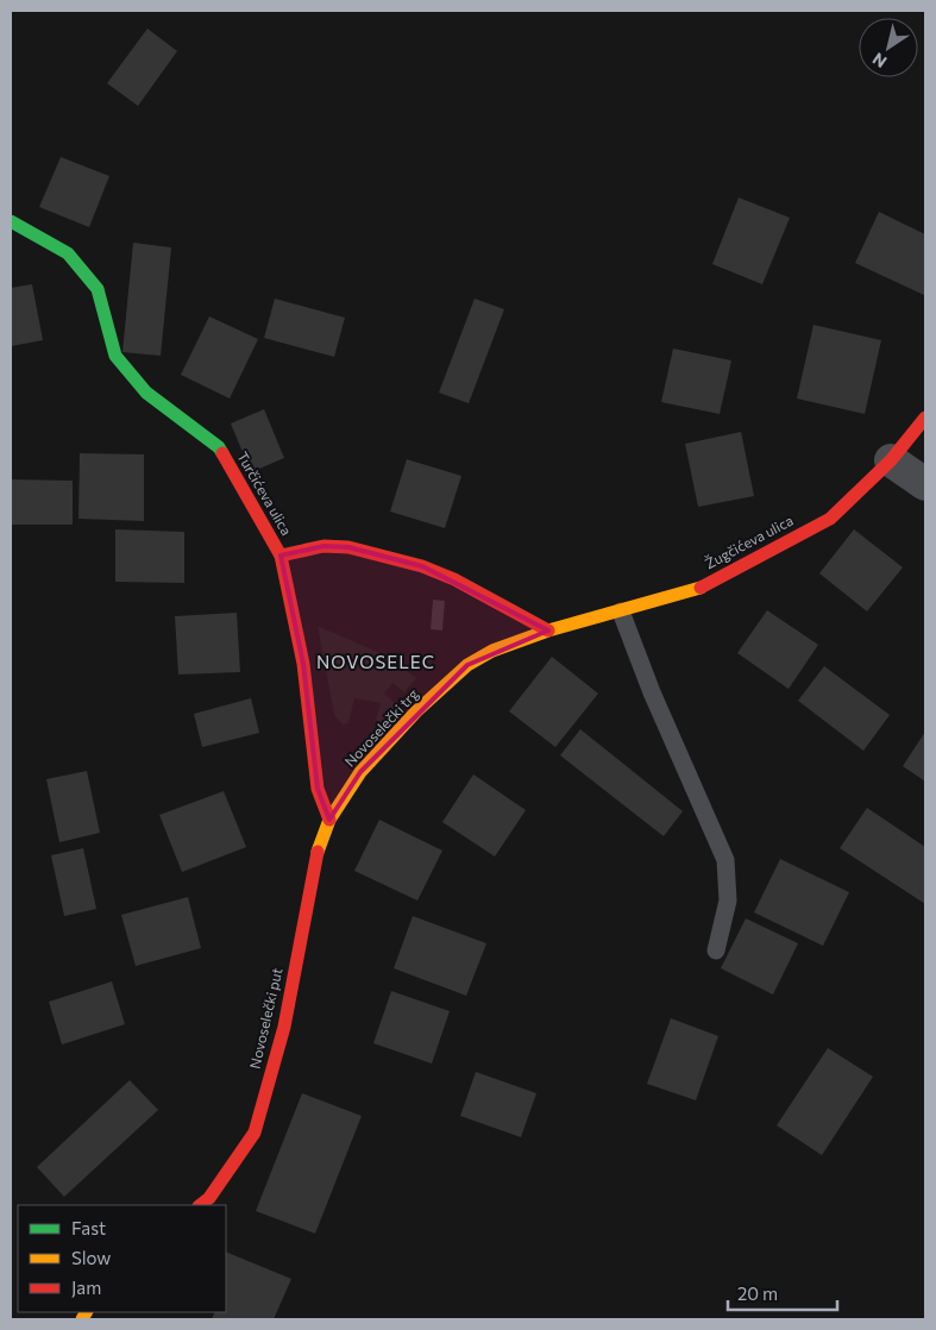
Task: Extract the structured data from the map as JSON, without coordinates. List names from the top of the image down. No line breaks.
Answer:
{"streets":{"street":["Turčićeva ulica","Žugčićeva ulica","Novoselečki trg","Novoselečki put"]},"crossings":[["Žugčićeva ulica","Novoselečki trg"],["Novoselečki trg","Novoselečki put"]],"districts":["NOVOSELEC"],"legend":["Fast","Slow","Jam"],"scale_bar":"20 m","north":"bottom left"}
